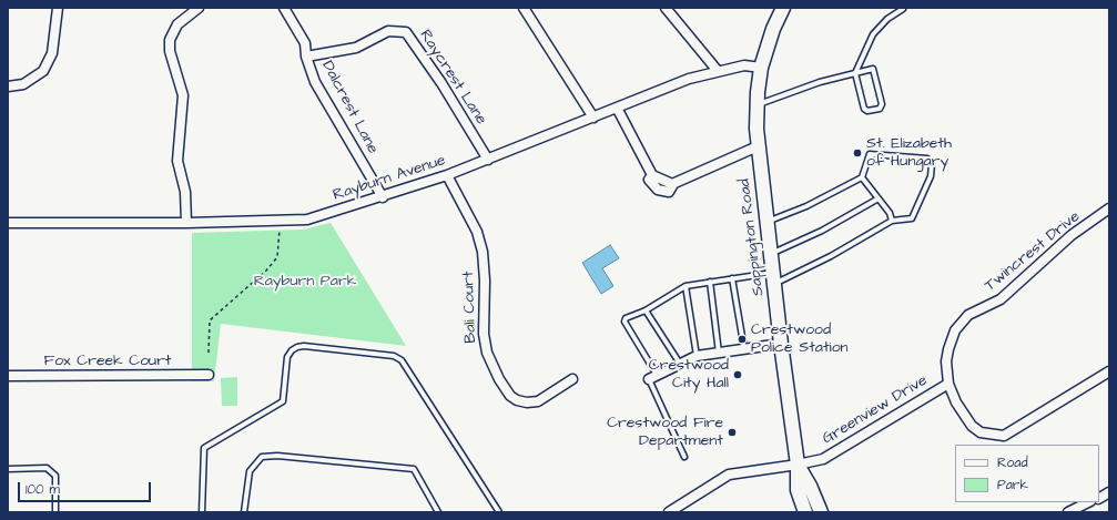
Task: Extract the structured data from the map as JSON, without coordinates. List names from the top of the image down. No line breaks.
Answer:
{"streets":{"main road":["Sappington Road"],"street":["Raycrest Lane","Dalcrest Lane","Rayburn Avenue","Twincrest Drive","Bali Court","Fox Creek Court","Greenview Drive"]},"crossings":[["Raycrest Lane","Dalcrest Lane"],["Raycrest Lane","Rayburn Avenue"],["Dalcrest Lane","Rayburn Avenue"],["Rayburn Avenue","Sappington Road"],["Rayburn Avenue","Bali Court"],["Sappington Road","Greenview Drive"],["Twincrest Drive","Greenview Drive"]],"parks":["Rayburn Park"],"places":["St. Elizabeth of Hungary","Crestwood Police Station","Crestwood City Hall","Crestwood Fire Department"],"legend":["Road","Park"],"scale_bar":"100 m"}
